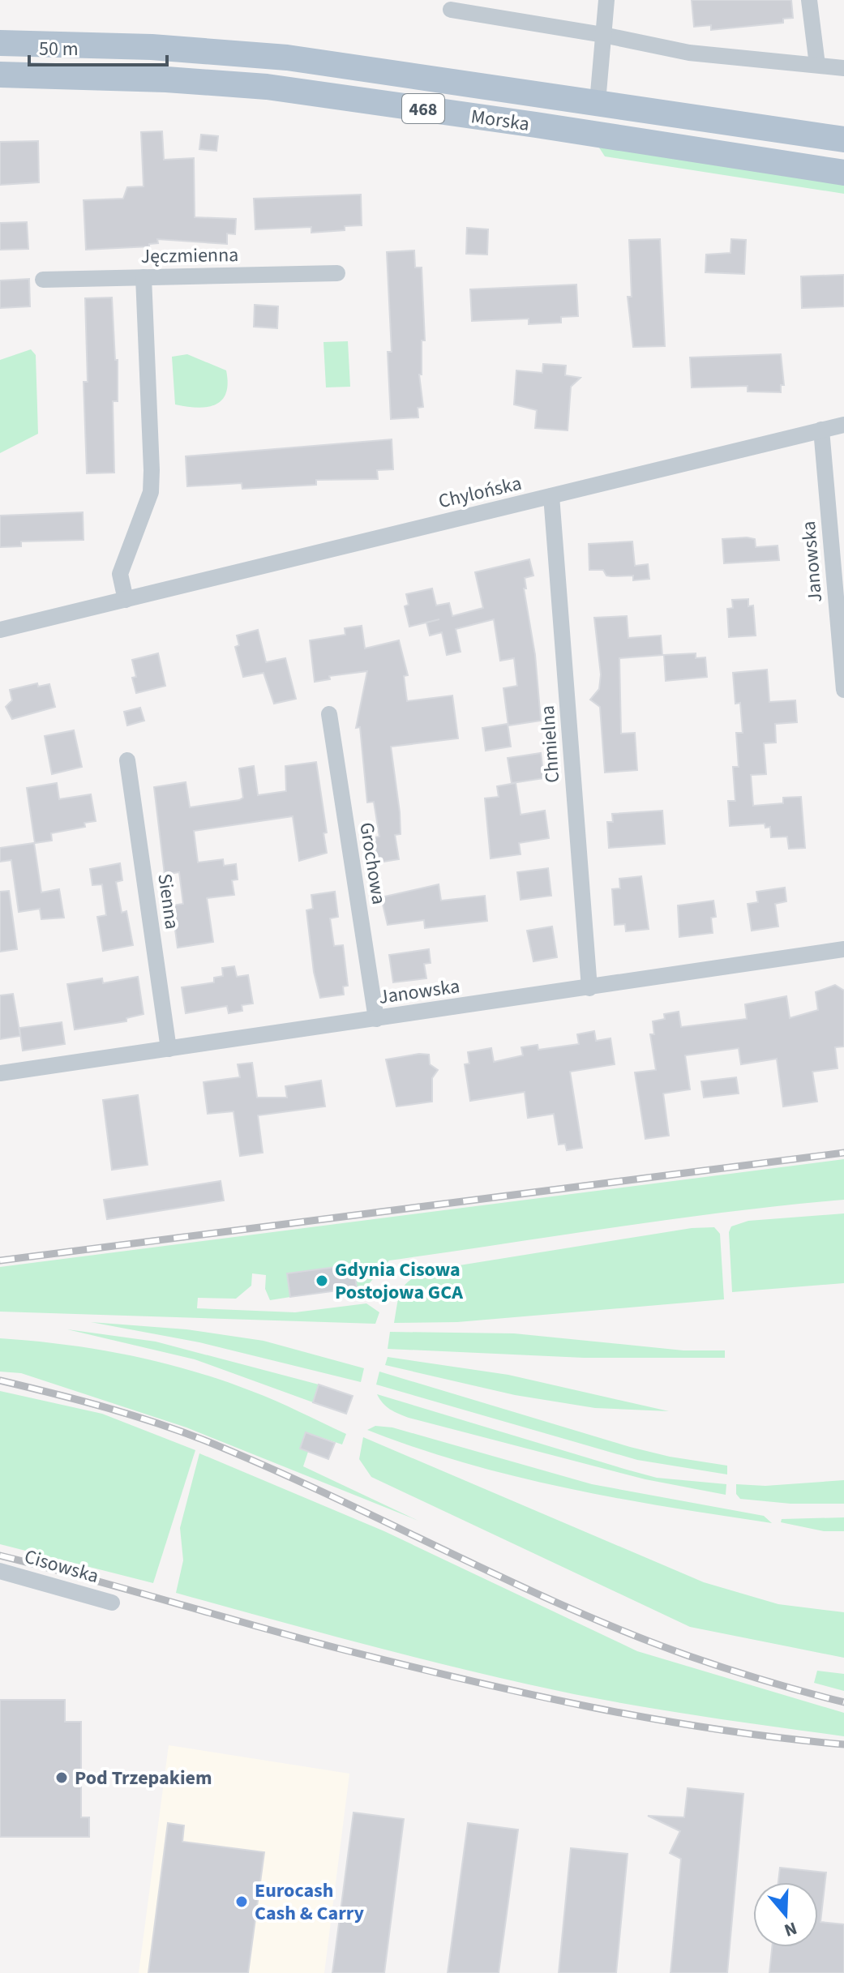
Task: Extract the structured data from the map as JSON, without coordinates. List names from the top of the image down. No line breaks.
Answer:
{"streets":{"main road":["468","Morska"],"street":["Jęczmienna","Chylońska","Janowska","Chmielna","Grochowa","Sienna","Cisowska"]},"crossings":[["Chylońska","Janowska"],["Chylońska","Chmielna"],["Janowska","Chmielna"],["Janowska","Grochowa"],["Janowska","Sienna"]],"places":["Gdynia Cisowa Postojowa GCA","Pod Trzepakiem","Eurocash Cash & Carry"],"scale_bar":"50 m","north":"bottom"}
